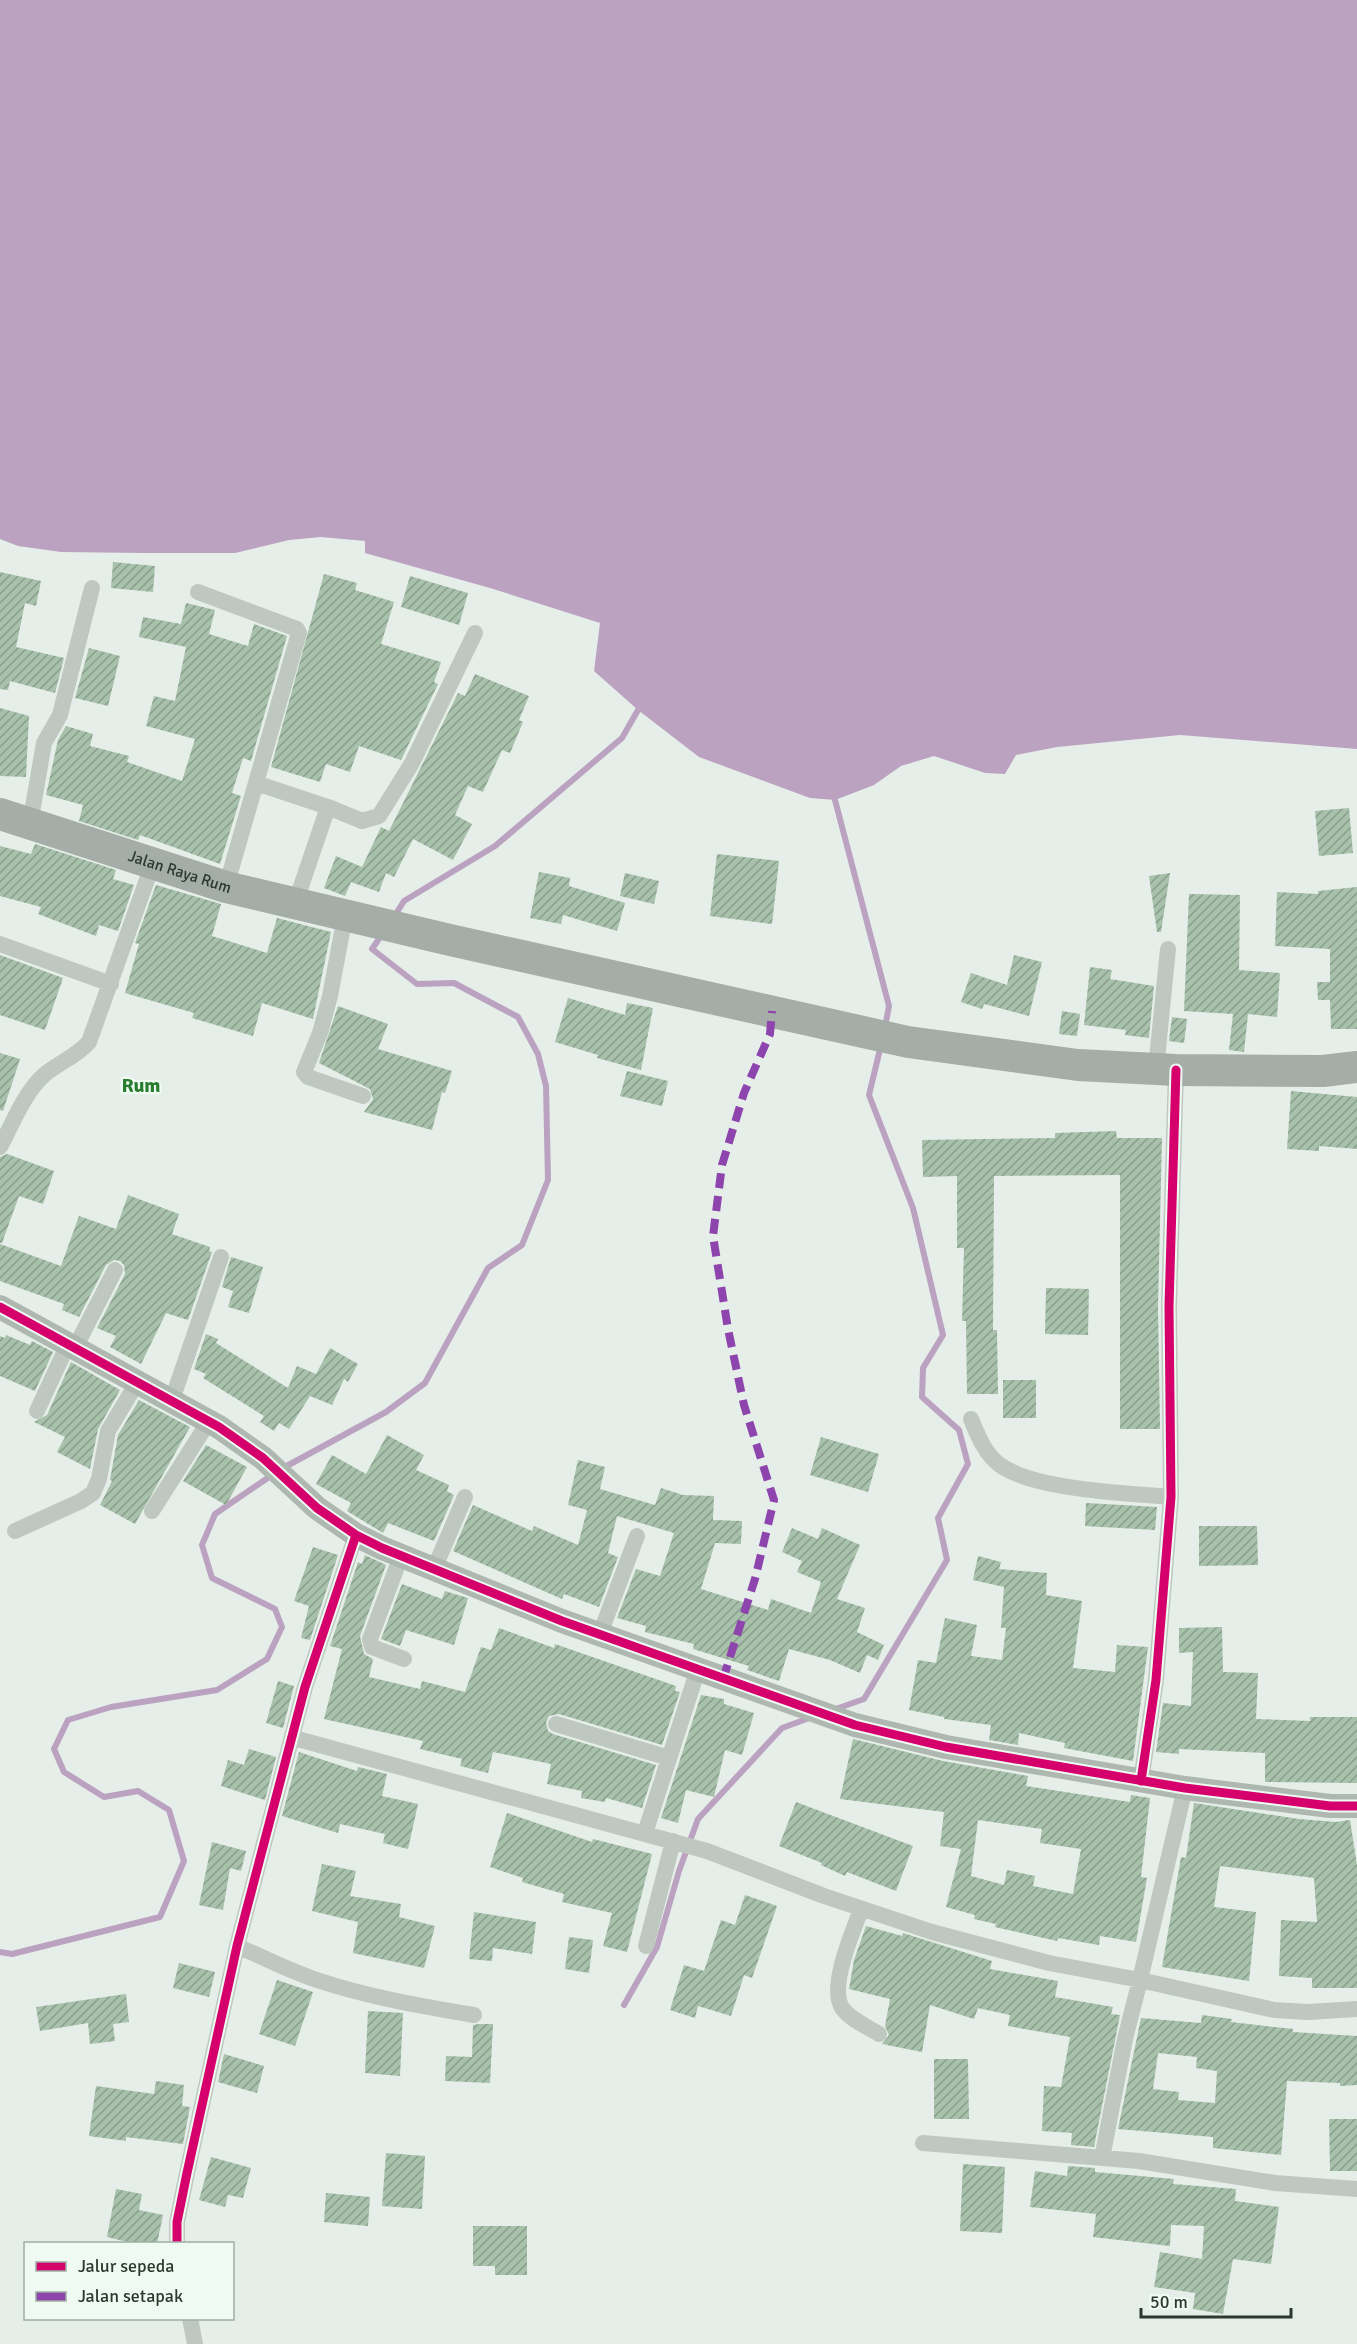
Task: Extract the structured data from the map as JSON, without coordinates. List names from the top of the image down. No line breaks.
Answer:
{"streets":{"highway":["Jalan Raya Rum"]},"districts":["Rum"],"legend":["Jalur sepeda","Jalan setapak"],"scale_bar":"50 m"}
